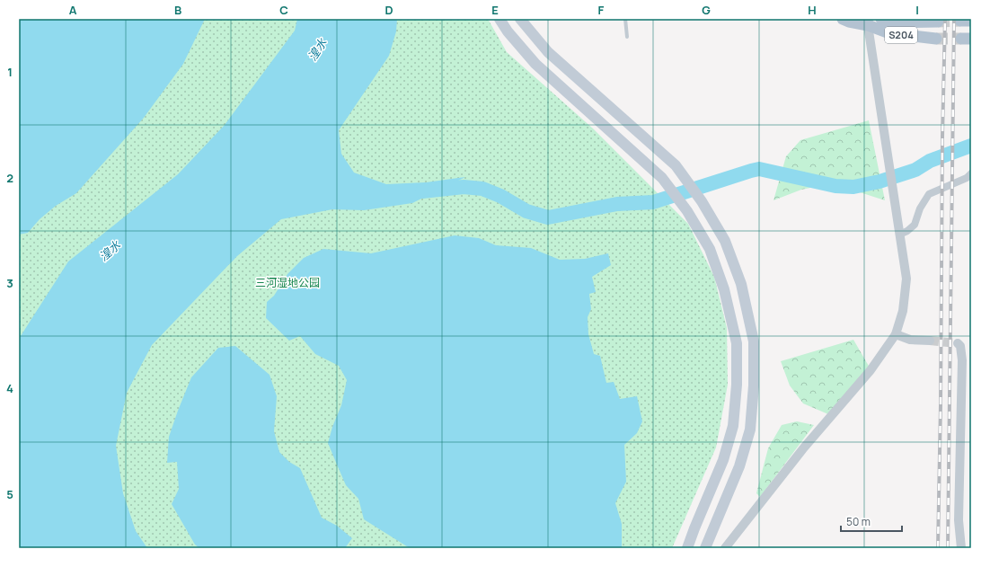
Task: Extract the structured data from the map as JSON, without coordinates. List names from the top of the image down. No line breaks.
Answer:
{"streets":{"main road":["S204"]},"water":["湟水"],"parks":["三河湿地公园"],"scale_bar":"50 m","grid":{"columns":["A","B","C","D","E","F","G","H","I"],"rows":["1","2","3","4","5"]}}
